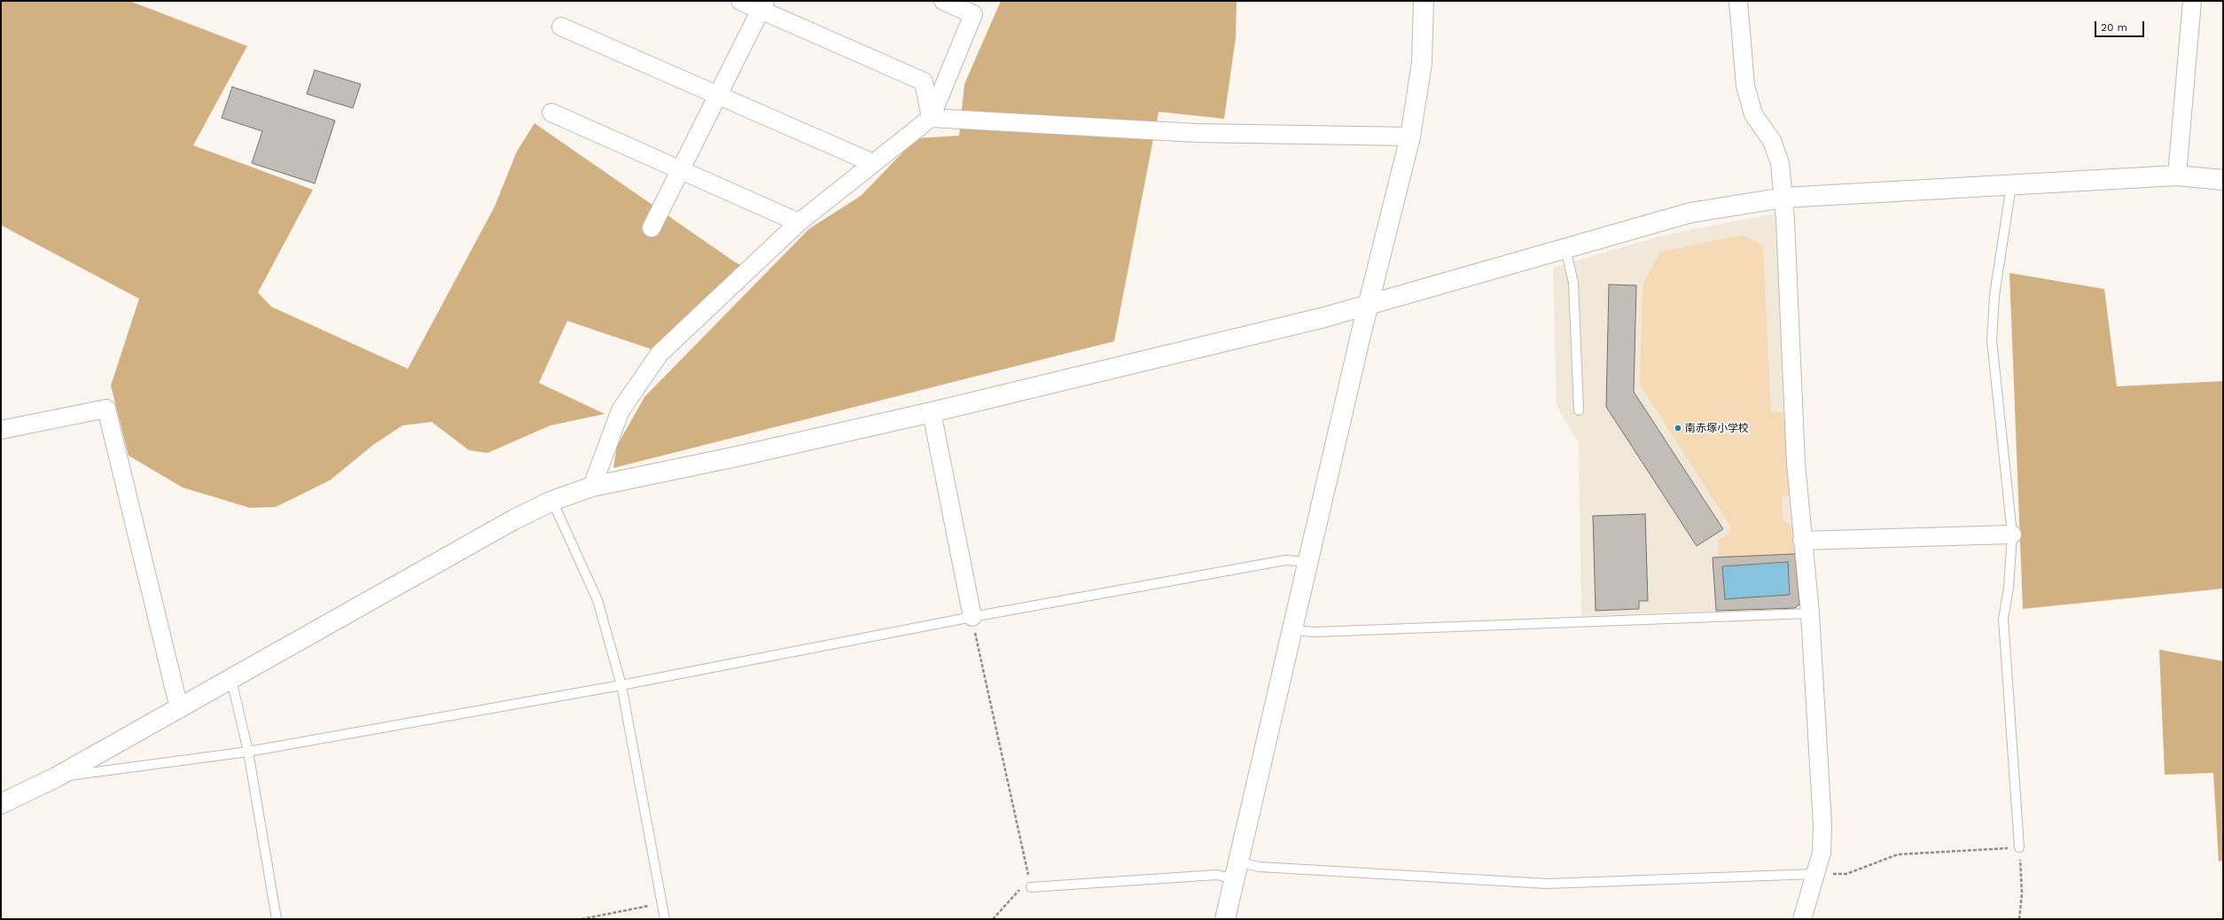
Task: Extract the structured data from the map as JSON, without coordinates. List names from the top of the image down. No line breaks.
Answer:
{"places":["南赤塚小学校"],"scale_bar":"20 m"}
